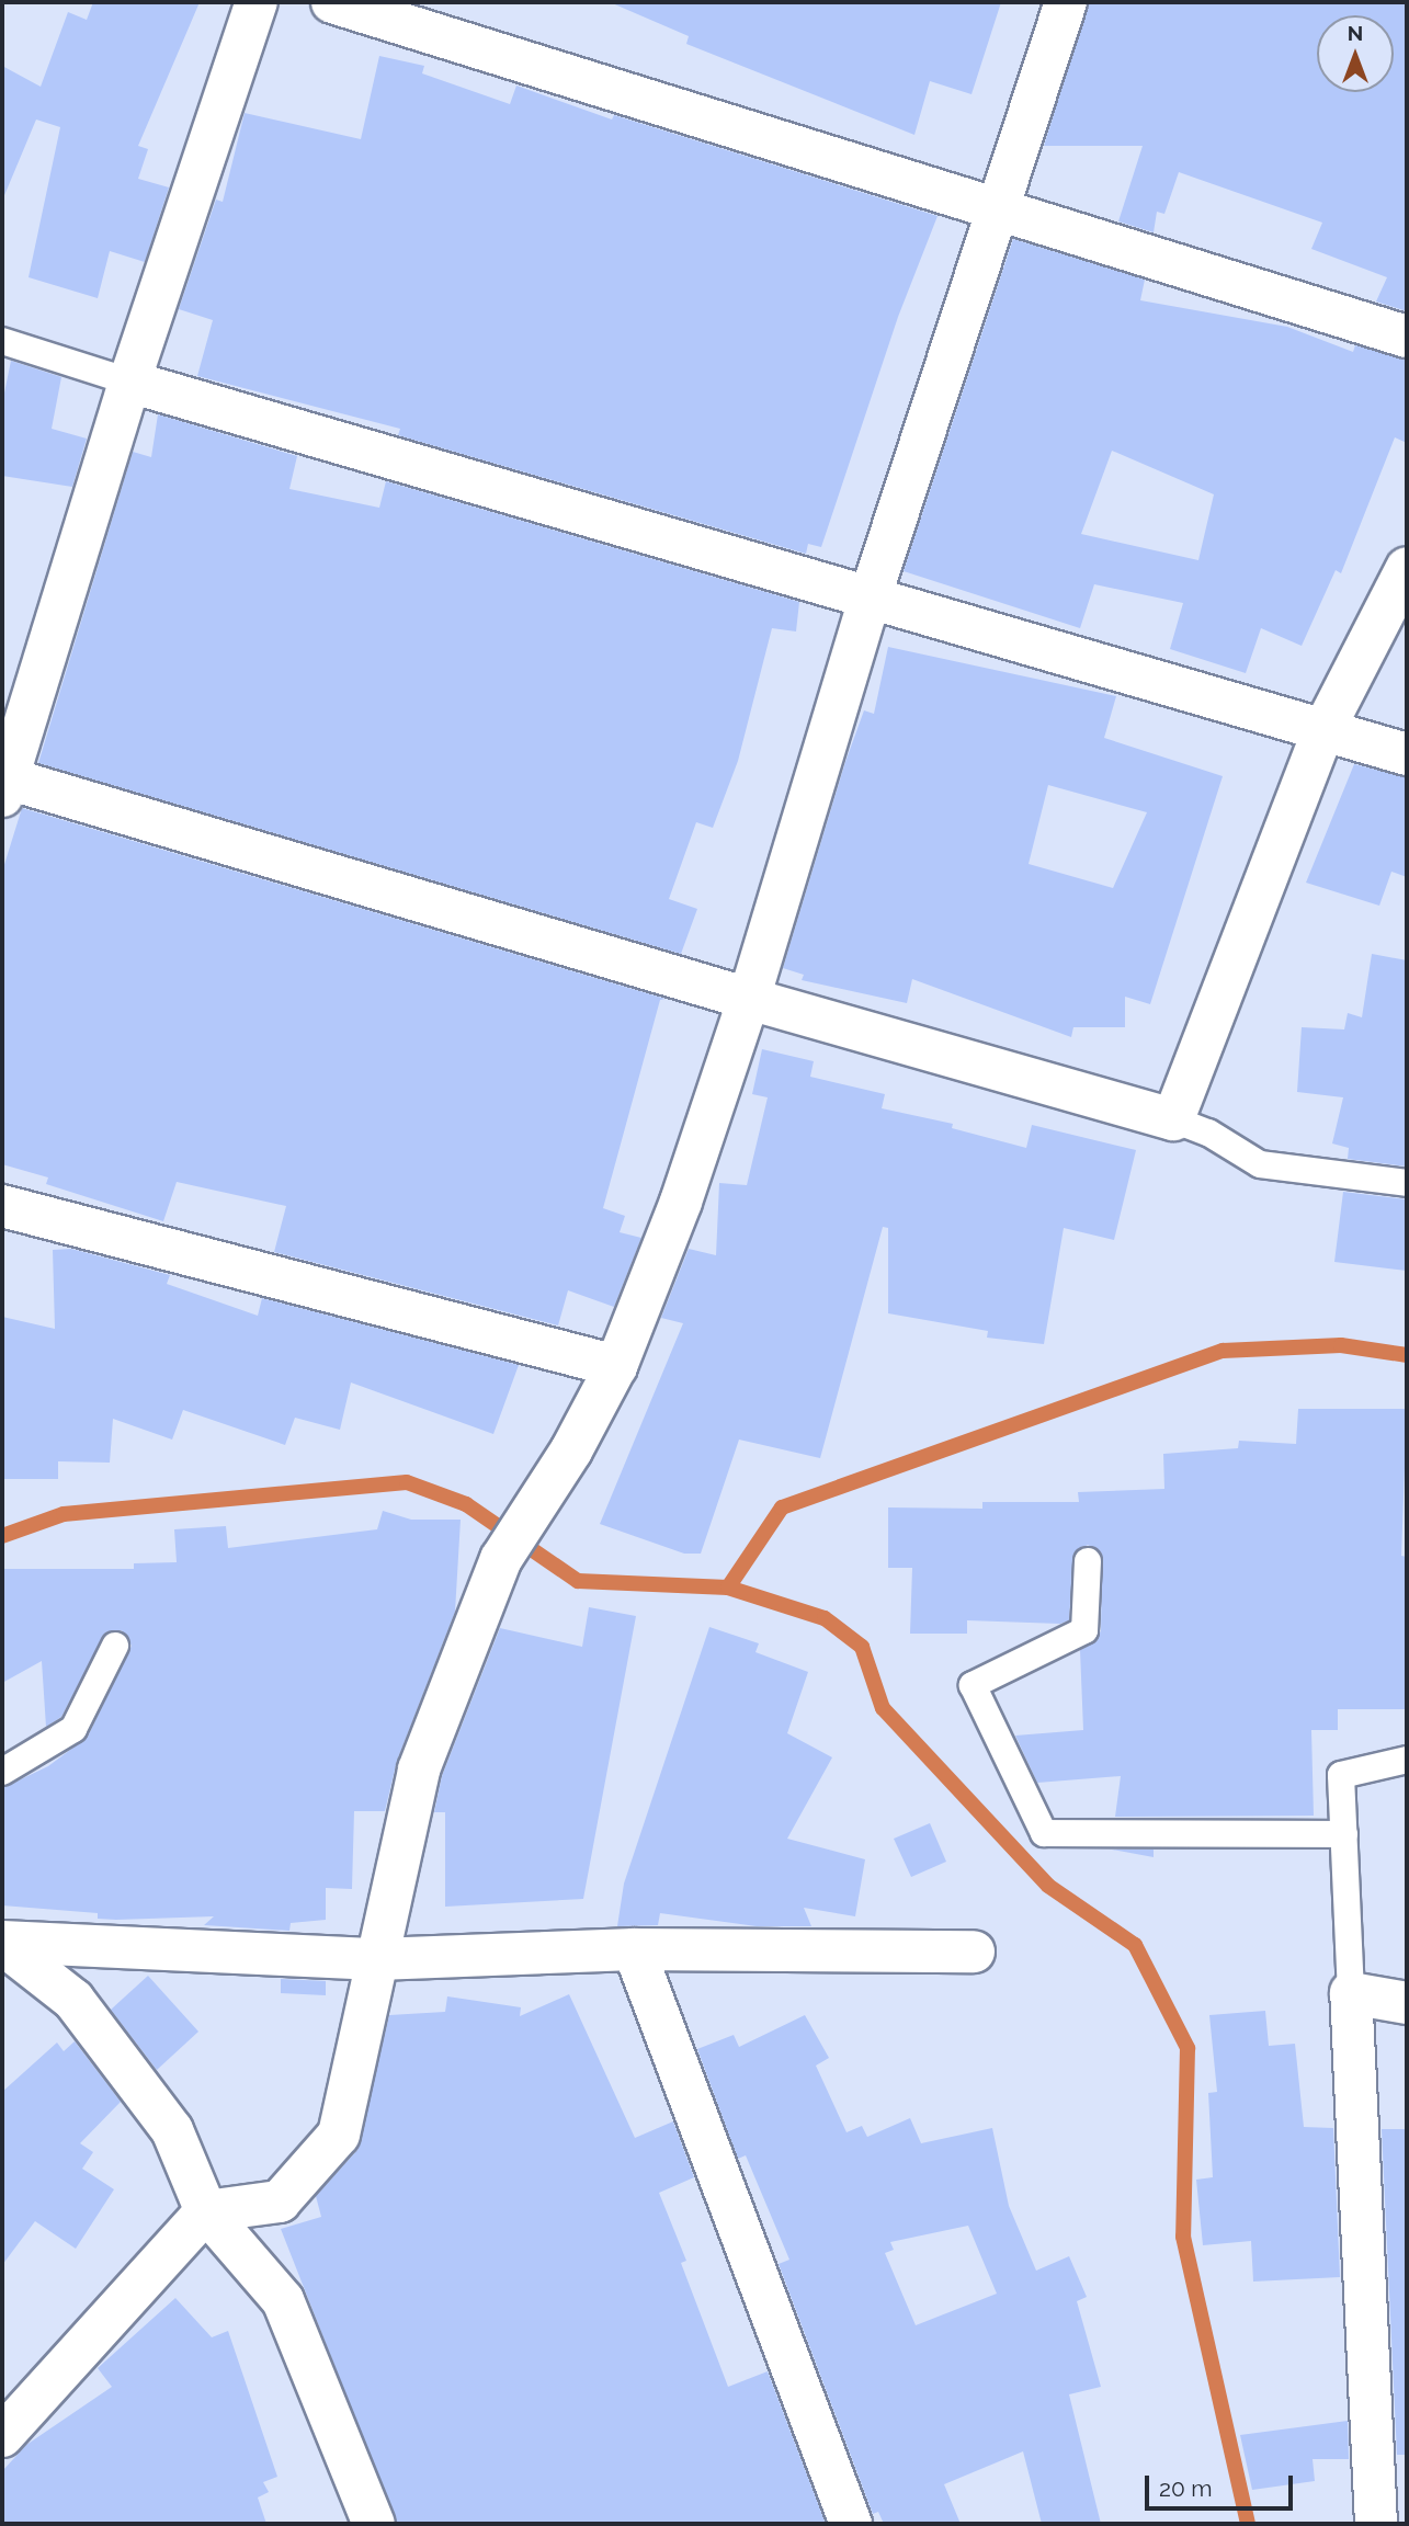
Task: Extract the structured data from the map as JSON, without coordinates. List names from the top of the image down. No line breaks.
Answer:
{"scale_bar":"20 m","north":"top"}
